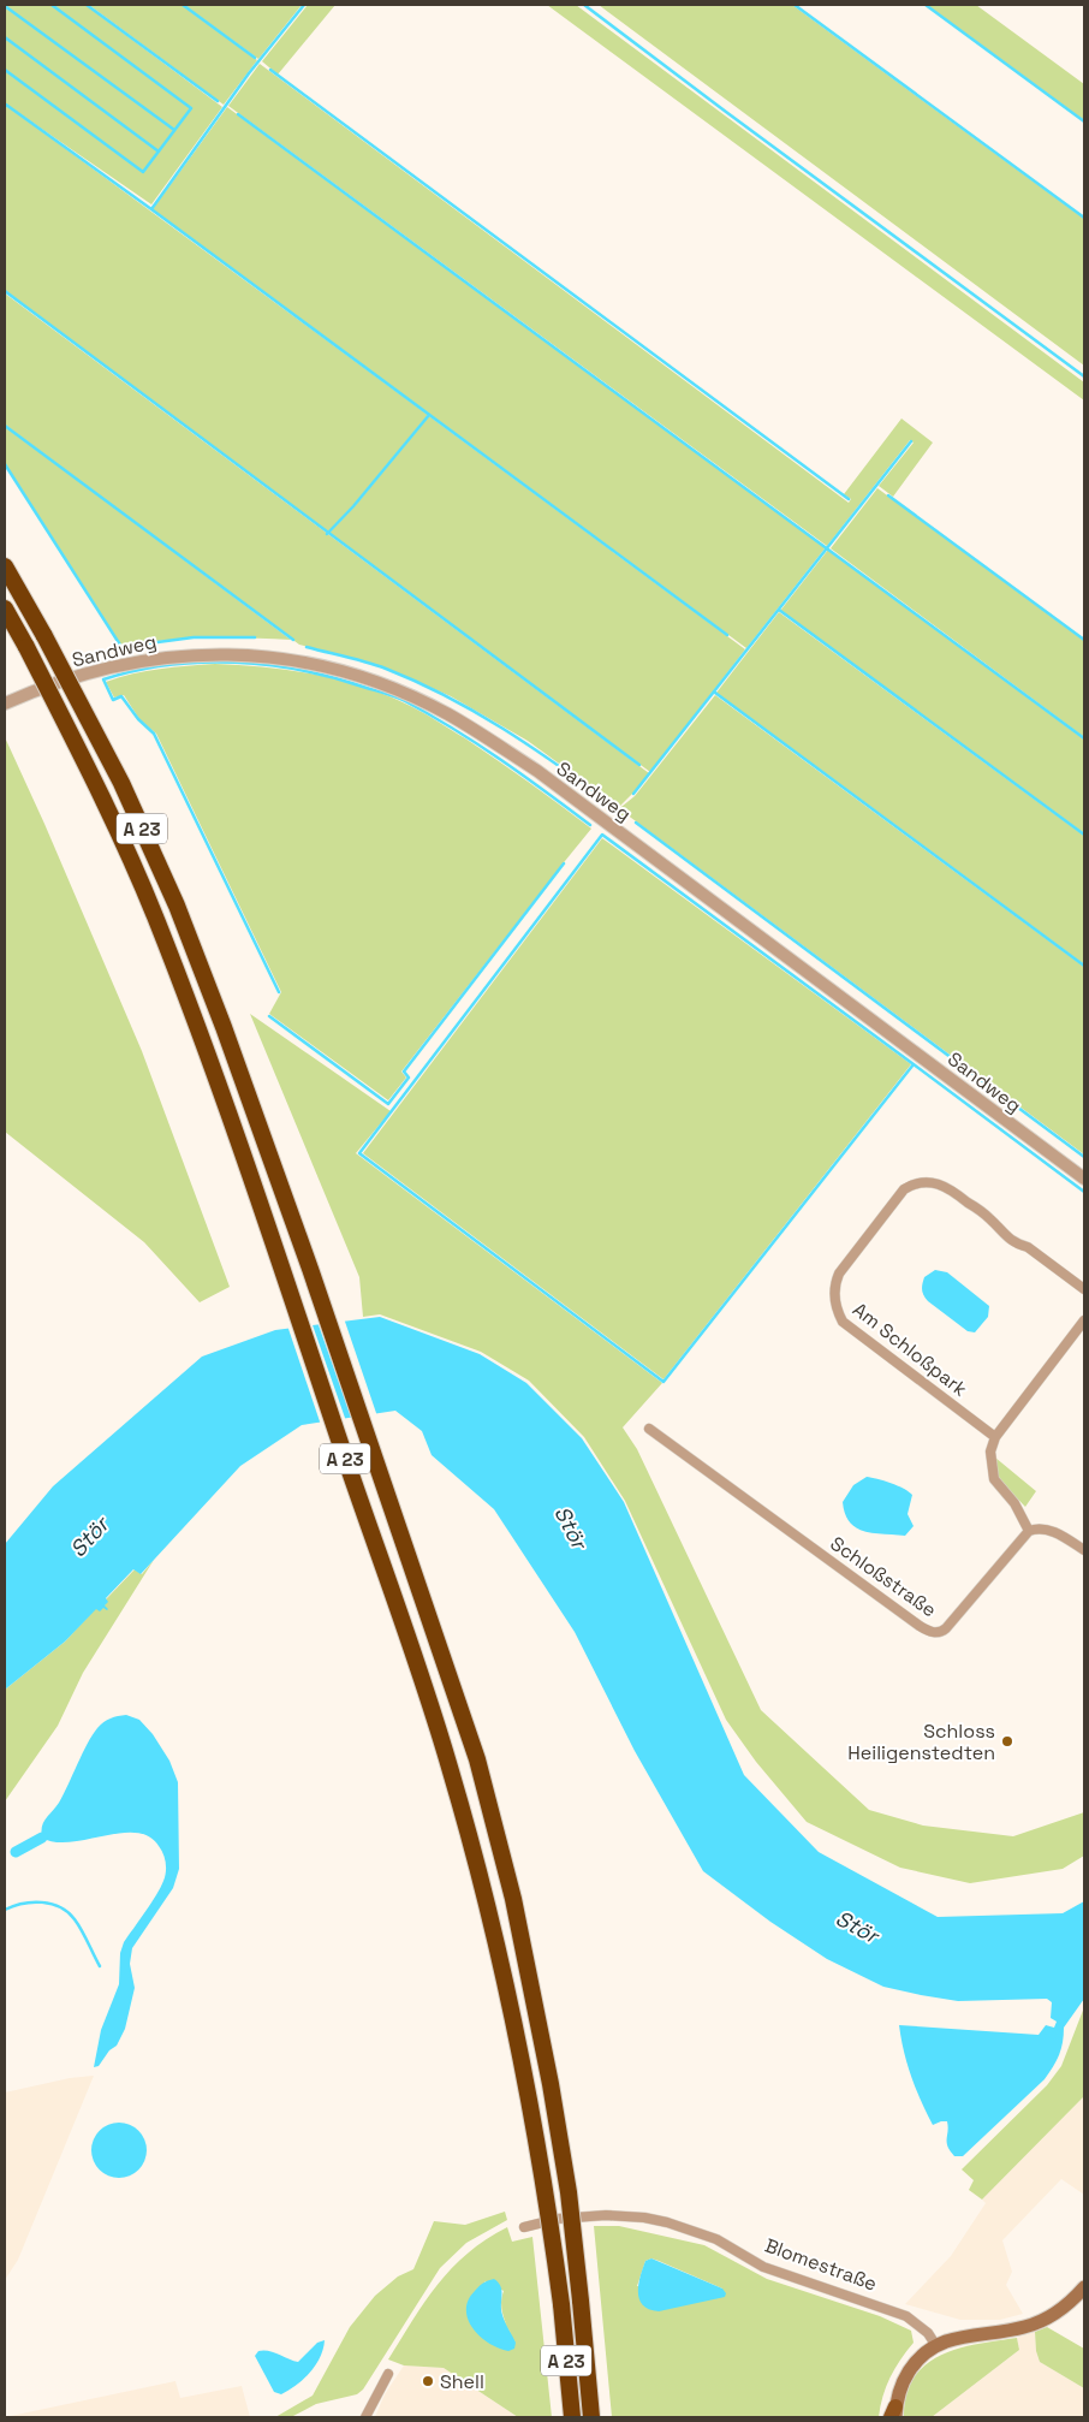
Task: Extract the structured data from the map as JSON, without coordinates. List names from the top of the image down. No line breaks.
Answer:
{"streets":{"highway":["A 23"],"street":["Sandweg","Am Schloßpark","Schloßstraße","Blomestraße"]},"water":["Stör"],"places":["Schloss Heiligenstedten","Shell"]}
